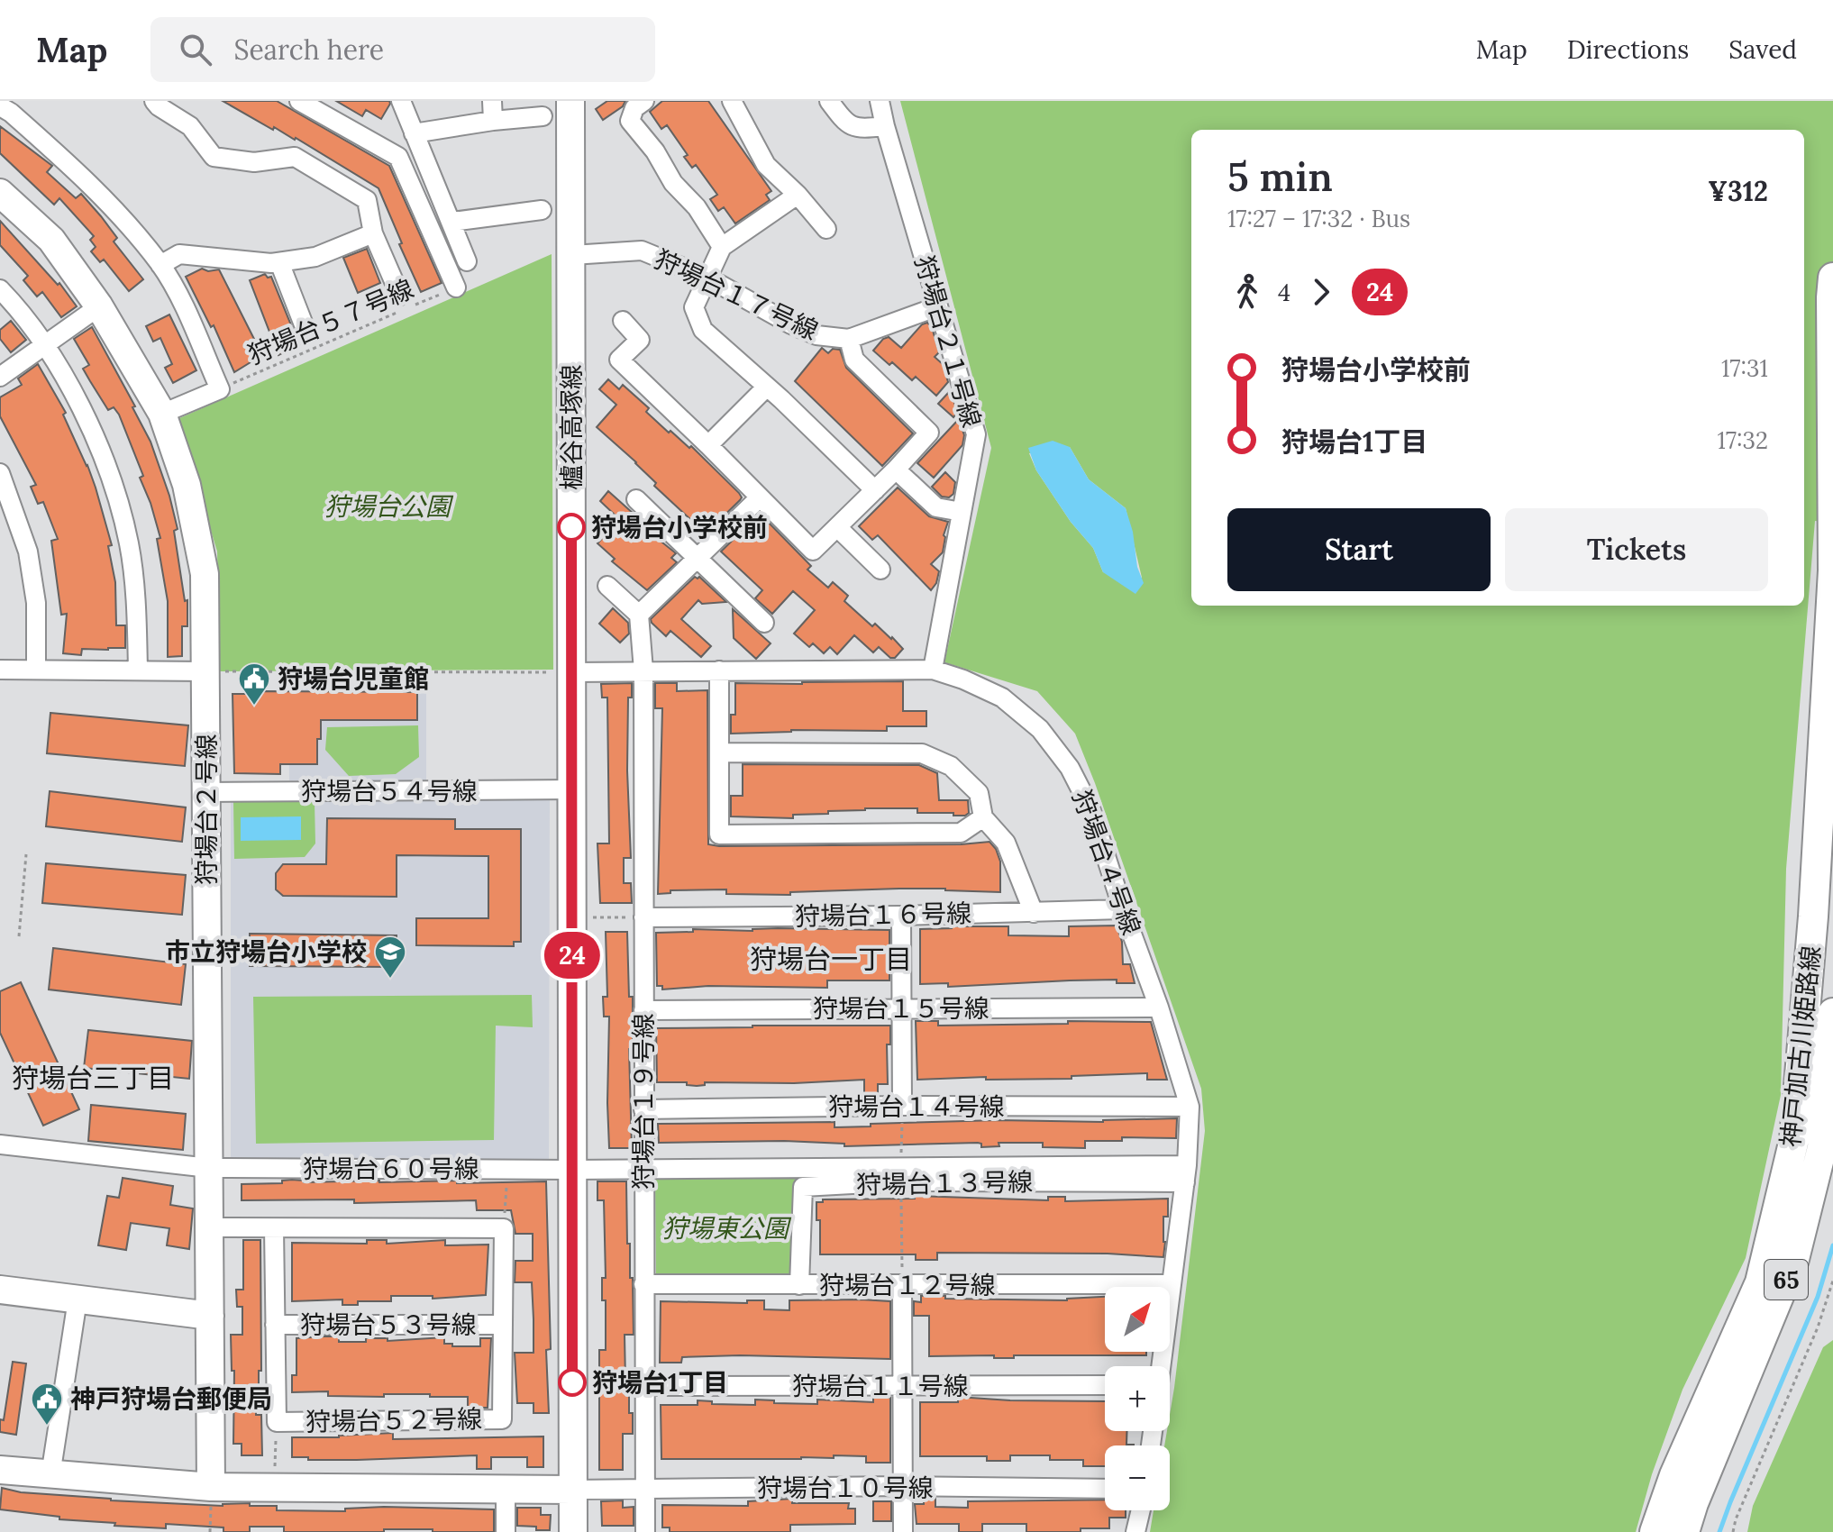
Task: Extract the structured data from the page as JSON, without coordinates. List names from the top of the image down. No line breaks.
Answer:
{"streets":{"main road":["神戸加古川姫路線","65"],"street":["狩場台１７号線","狩場台２１号線","櫨谷高塚線","狩場台５４号線","狩場台２号線","狩場台４号線","狩場台１６号線","狩場台１５号線","狩場台１９号線","狩場台１４号線","狩場台６０号線","狩場台１３号線","狩場台１２号線","狩場台５３号線","狩場台１１号線","狩場台５２号線","狩場台１０号線"],"path":["狩場台５７号線"]},"crossings":[["狩場台１７号線","狩場台２１号線"],["狩場台１７号線","櫨谷高塚線"],["狩場台２１号線","狩場台４号線"],["櫨谷高塚線","狩場台５４号線"],["櫨谷高塚線","狩場台４号線"],["櫨谷高塚線","狩場台６０号線"],["櫨谷高塚線","狩場台１０号線"],["狩場台５４号線","狩場台２号線"],["狩場台２号線","狩場台６０号線"],["狩場台４号線","狩場台１６号線"],["狩場台４号線","狩場台１５号線"],["狩場台４号線","狩場台１９号線"],["狩場台４号線","狩場台１４号線"],["狩場台４号線","狩場台１３号線"],["狩場台４号線","狩場台１２号線"],["狩場台１６号線","狩場台１９号線"],["狩場台１５号線","狩場台１９号線"],["狩場台１９号線","狩場台１４号線"],["狩場台１９号線","狩場台６０号線"],["狩場台１９号線","狩場台１２号線"],["狩場台１９号線","狩場台１１号線"],["狩場台１９号線","狩場台１０号線"],["狩場台６０号線","狩場台１３号線"],["狩場台１３号線","狩場台１２号線"],["狩場台５３号線","狩場台５２号線"]],"districts":["狩場台一丁目","狩場台三丁目"],"parks":["狩場台公園","狩場東公園"],"places":{"other":["狩場台小学校前","狩場台1丁目"],"public building":["狩場台児童館","神戸狩場台郵便局"],"school or university":["市立狩場台小学校"]},"lines":["bus line 24"],"north":"top right","page":{"header":"Map","search":"Search here","nav":["Map","Directions","Saved"],"on_map":"24","heading":["5 min","17:27 – 17:32 · Bus","¥312"],"legs":["4","24"],"list":[{"name":"狩場台小学校前","value":"17:31"},{"name":"狩場台1丁目","value":"17:32"}],"buttons":["Start","Tickets"],"map_buttons":["+","−"]}}
